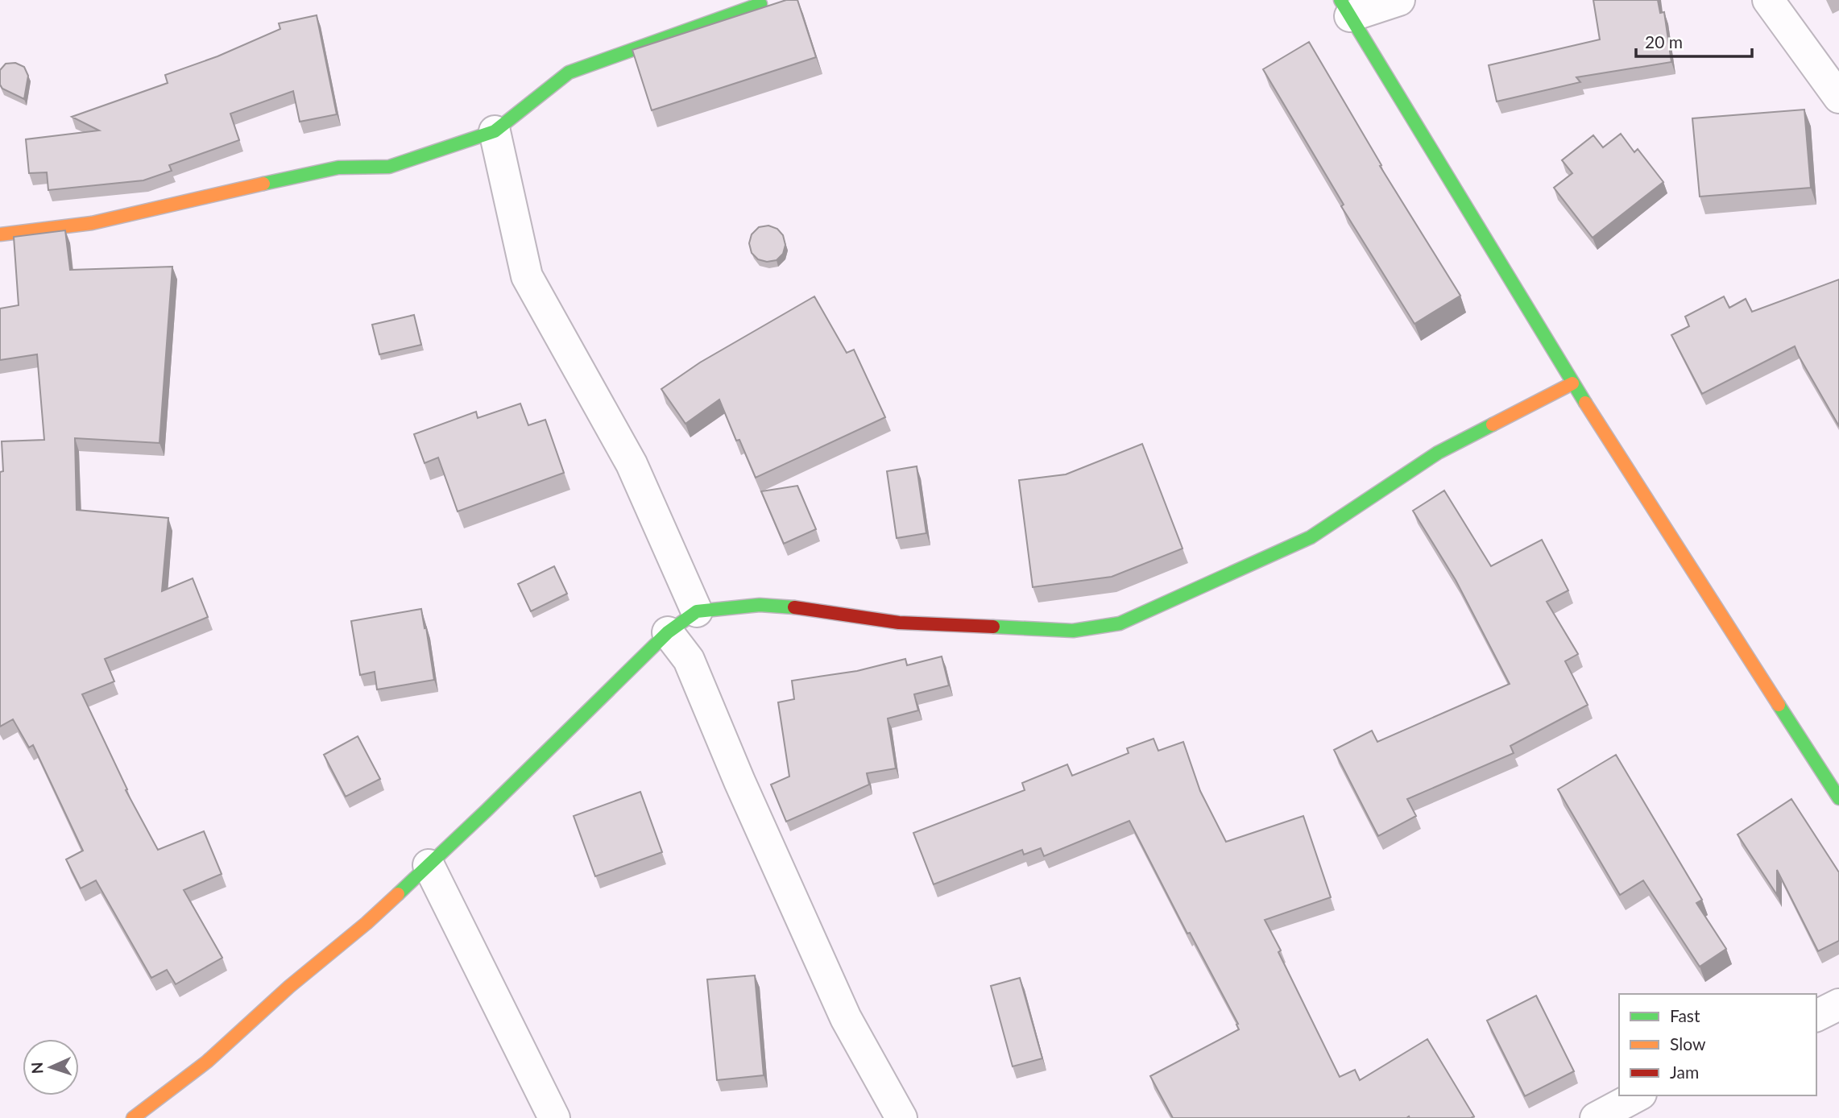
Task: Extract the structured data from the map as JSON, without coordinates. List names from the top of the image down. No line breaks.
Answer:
{"legend":["Fast","Slow","Jam"],"scale_bar":"20 m","north":"left"}
